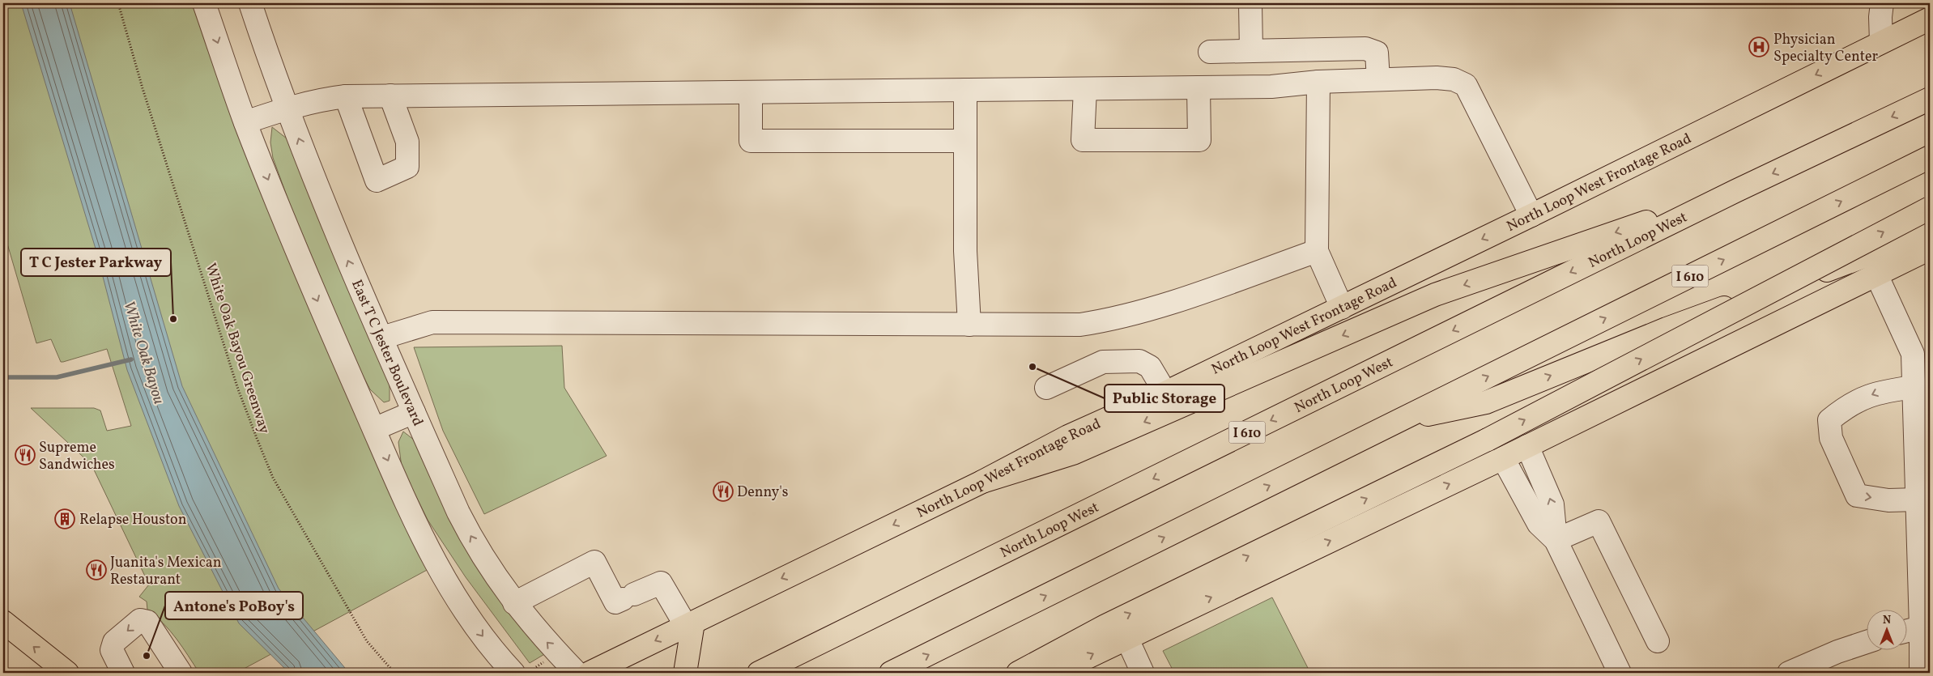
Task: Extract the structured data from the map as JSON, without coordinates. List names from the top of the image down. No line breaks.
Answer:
{"streets":{"main road":["North Loop West Frontage Road","North Loop West","I 610"],"street":["East T C Jester Boulevard"],"path":["White Oak Bayou Greenway"]},"water":["White Oak Bayou"],"places":{"hospital":["Physician Specialty Center"],"other":["T C Jester Parkway","Public Storage","Antone's PoBoy's"],"restaurant":["Supreme Sandwiches","Denny's","Juanita's Mexican Restaurant"],"building":["Relapse Houston"]},"north":"top"}
